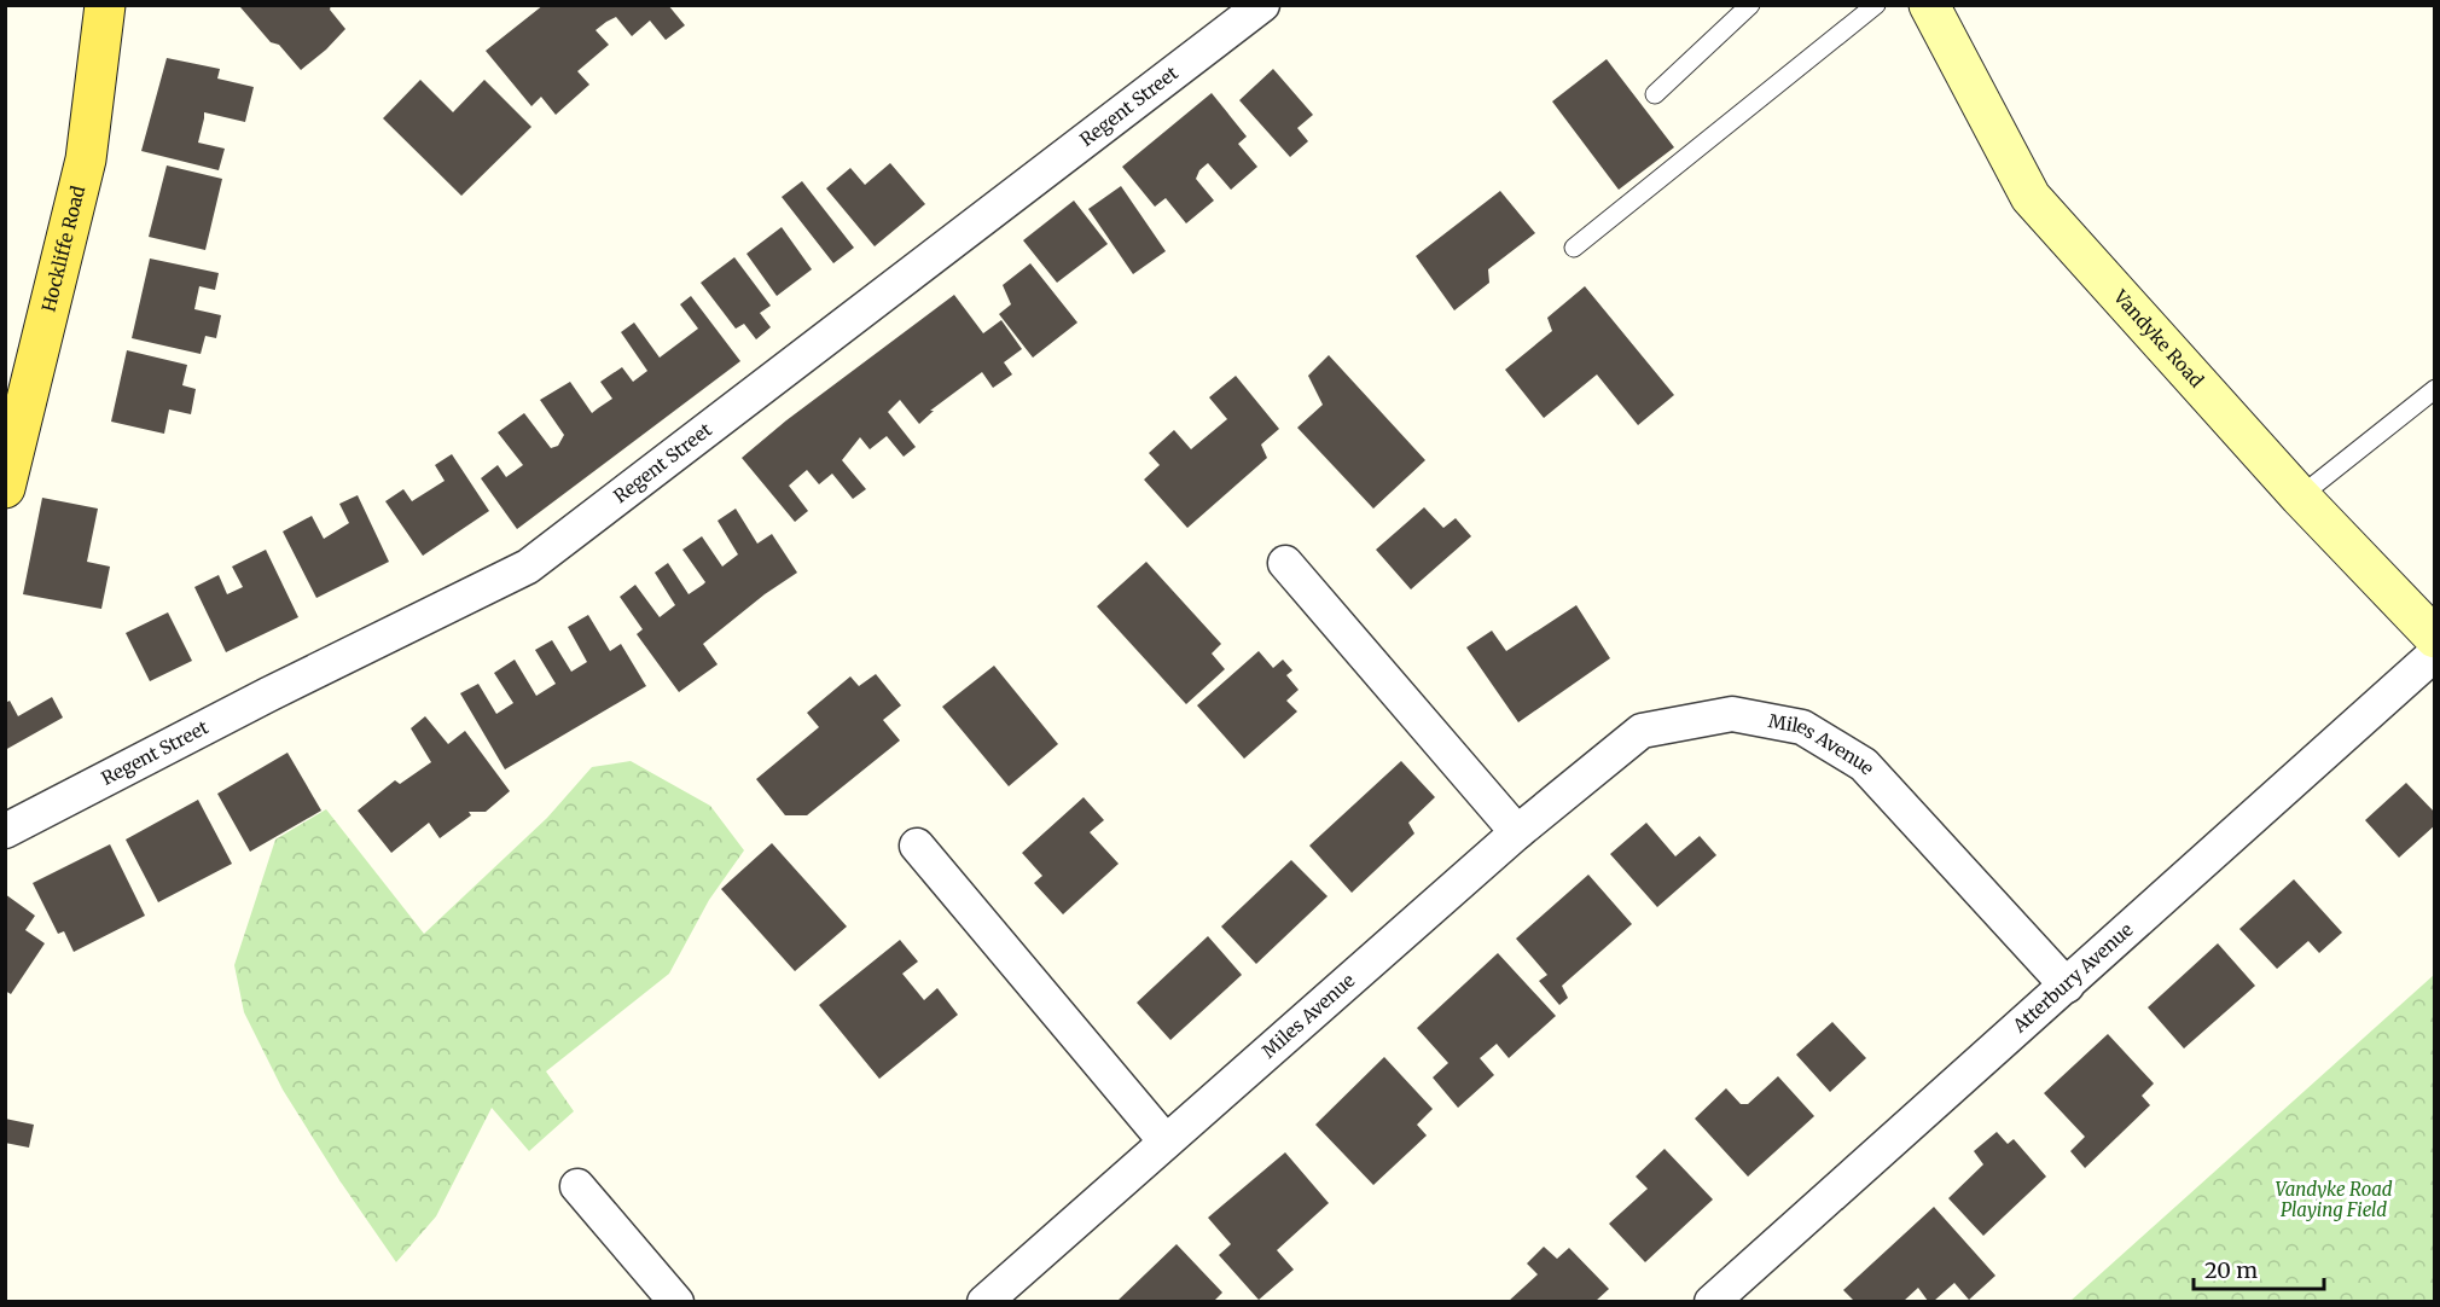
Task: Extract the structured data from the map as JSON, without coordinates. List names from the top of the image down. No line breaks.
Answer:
{"streets":{"main road":["Hockliffe Road"],"street":["Regent Street","Vandyke Road","Miles Avenue","Atterbury Avenue"]},"crossings":[["Miles Avenue","Atterbury Avenue"]],"parks":["Vandyke Road Playing Field"],"scale_bar":"20 m"}
